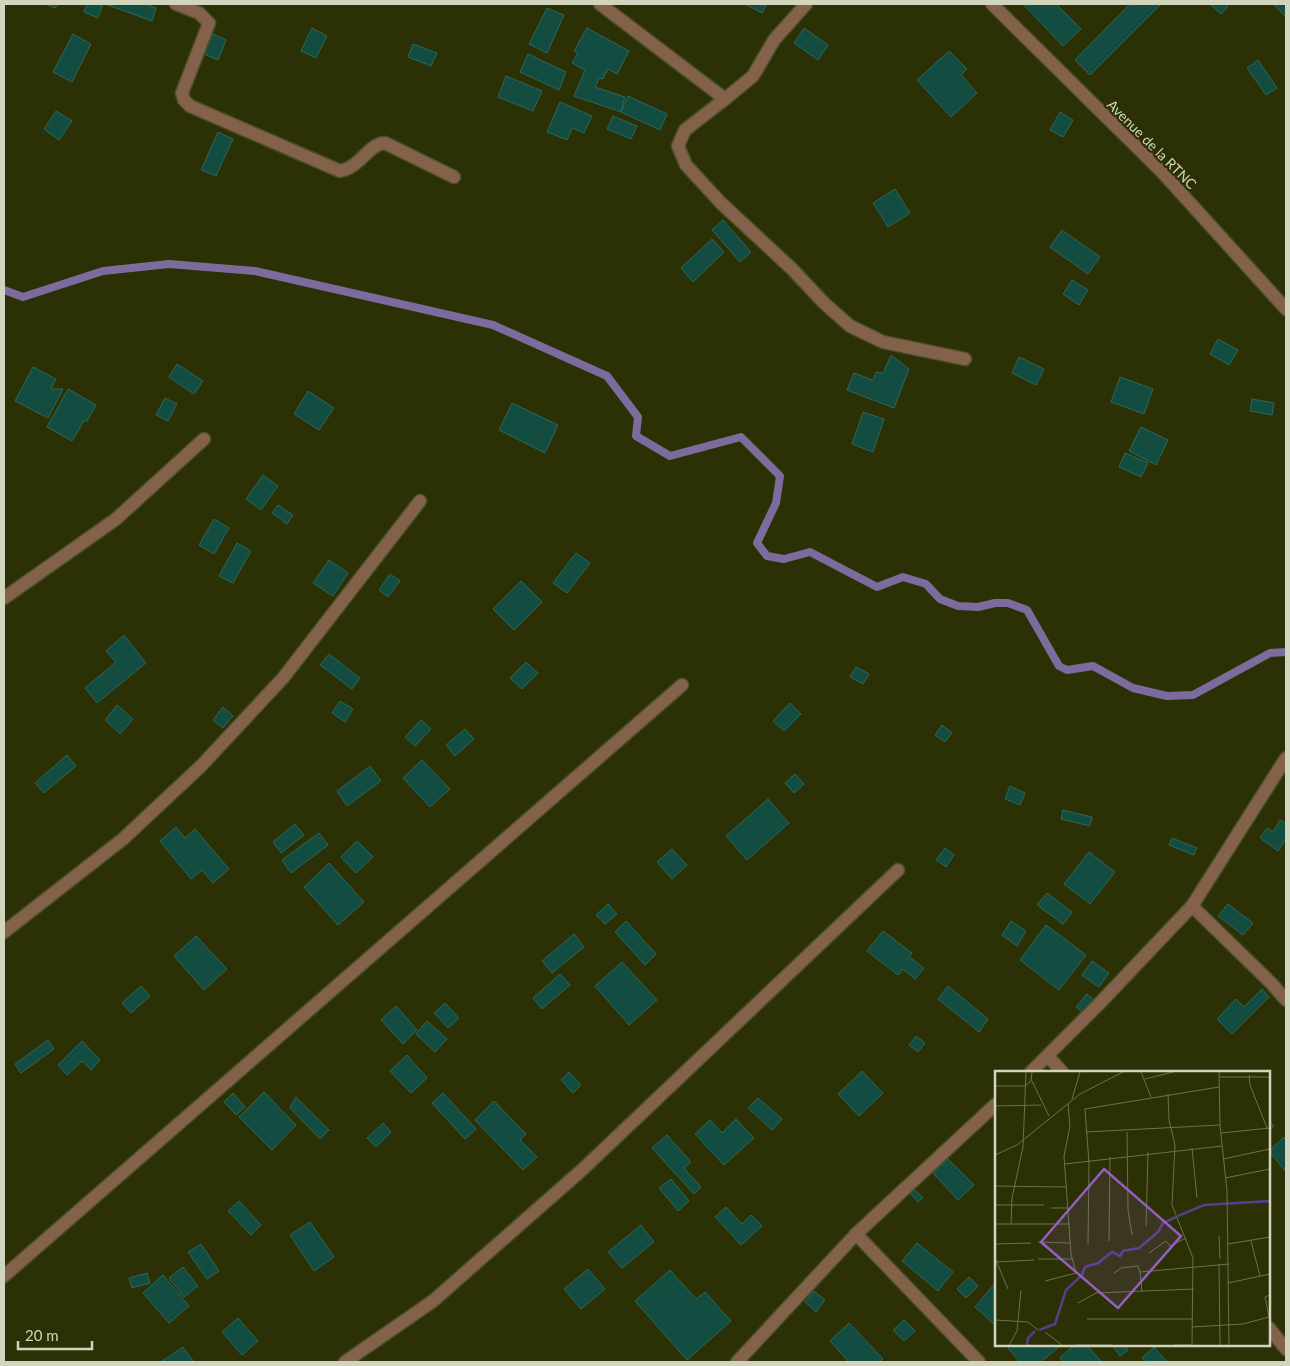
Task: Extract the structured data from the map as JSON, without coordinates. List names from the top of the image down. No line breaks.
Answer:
{"streets":{"street":["Avenue de la RTNC"]},"scale_bar":"20 m"}
